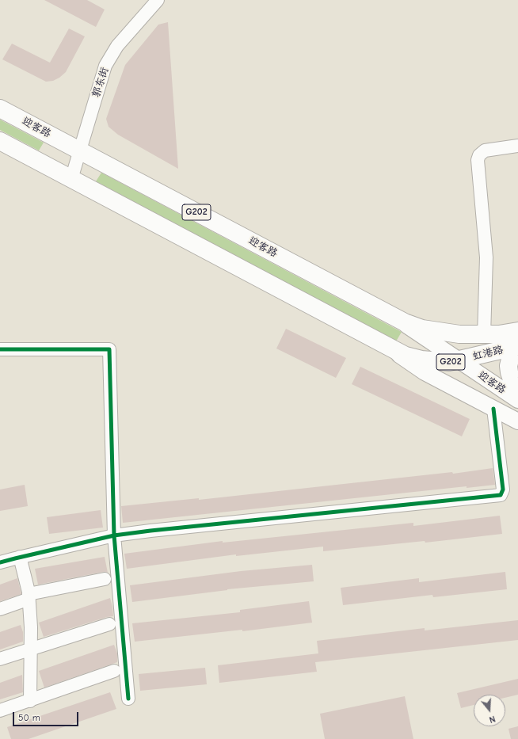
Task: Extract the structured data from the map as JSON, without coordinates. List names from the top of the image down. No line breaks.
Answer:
{"streets":{"highway":["迎客路","G202","虹港路"],"street":["郭东街"]},"crossings":[["郭东街","迎客路"],["迎客路","虹港路"]],"scale_bar":"50 m","north":"bottom"}
